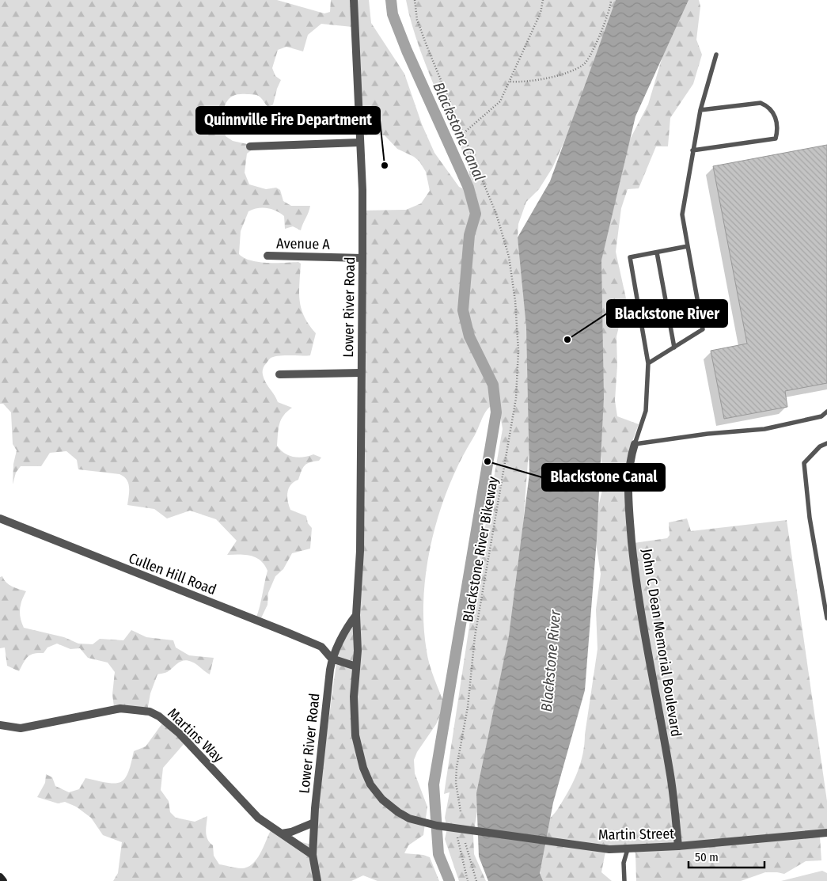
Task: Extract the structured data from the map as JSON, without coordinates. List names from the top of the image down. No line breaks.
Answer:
{"streets":{"street":["Avenue A","Lower River Road","Cullen Hill Road","John C Dean Memorial Boulevard","Martins Way","Martin Street"],"path":["Blackstone River Bikeway"]},"crossings":[["Avenue A","Lower River Road"],["Lower River Road","Cullen Hill Road"],["Lower River Road","Martins Way"],["Lower River Road","Martin Street"],["John C Dean Memorial Boulevard","Martin Street"]],"water":["Blackstone Canal","Blackstone River"],"places":["Quinnville Fire Department","Blackstone River","Blackstone Canal"],"scale_bar":"50 m"}
